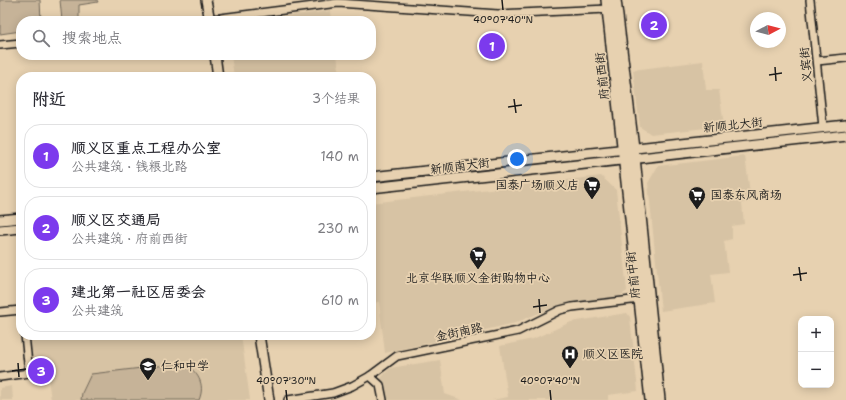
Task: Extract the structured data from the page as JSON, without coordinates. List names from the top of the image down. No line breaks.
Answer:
{"streets":{"main road":["府前西街","新顺北大街","新顺南大街","府前中街"],"street":["义宾街","金街南路"]},"crossings":[["义宾街","新顺北大街"],["府前西街","新顺北大街"],["府前西街","新顺南大街"],["府前西街","府前中街"],["新顺北大街","新顺南大街"],["新顺北大街","府前中街"],["新顺南大街","府前中街"],["府前中街","金街南路"]],"places":{"supermarket":["国泰广场顺义店","国泰东风商场","北京华联顺义金街购物中心"],"hospital":["顺义区医院"],"school or university":["仁和中学"]},"north":"right","page":{"pins":["2","1","3"],"search":"搜索地点","heading":["附近","3个结果"],"list":[{"mark":"1","name":"顺义区重点工程办公室","note":"公共建筑 · 钱粮北路","value":"140 m"},{"mark":"2","name":"顺义区交通局","note":"公共建筑 · 府前西街","value":"230 m"},{"mark":"3","name":"建北第一社区居委会","note":"公共建筑","value":"610 m"}],"map_buttons":["+","−"]},"coordinates":["40°07'40\"N","40°07'30\"N"]}
